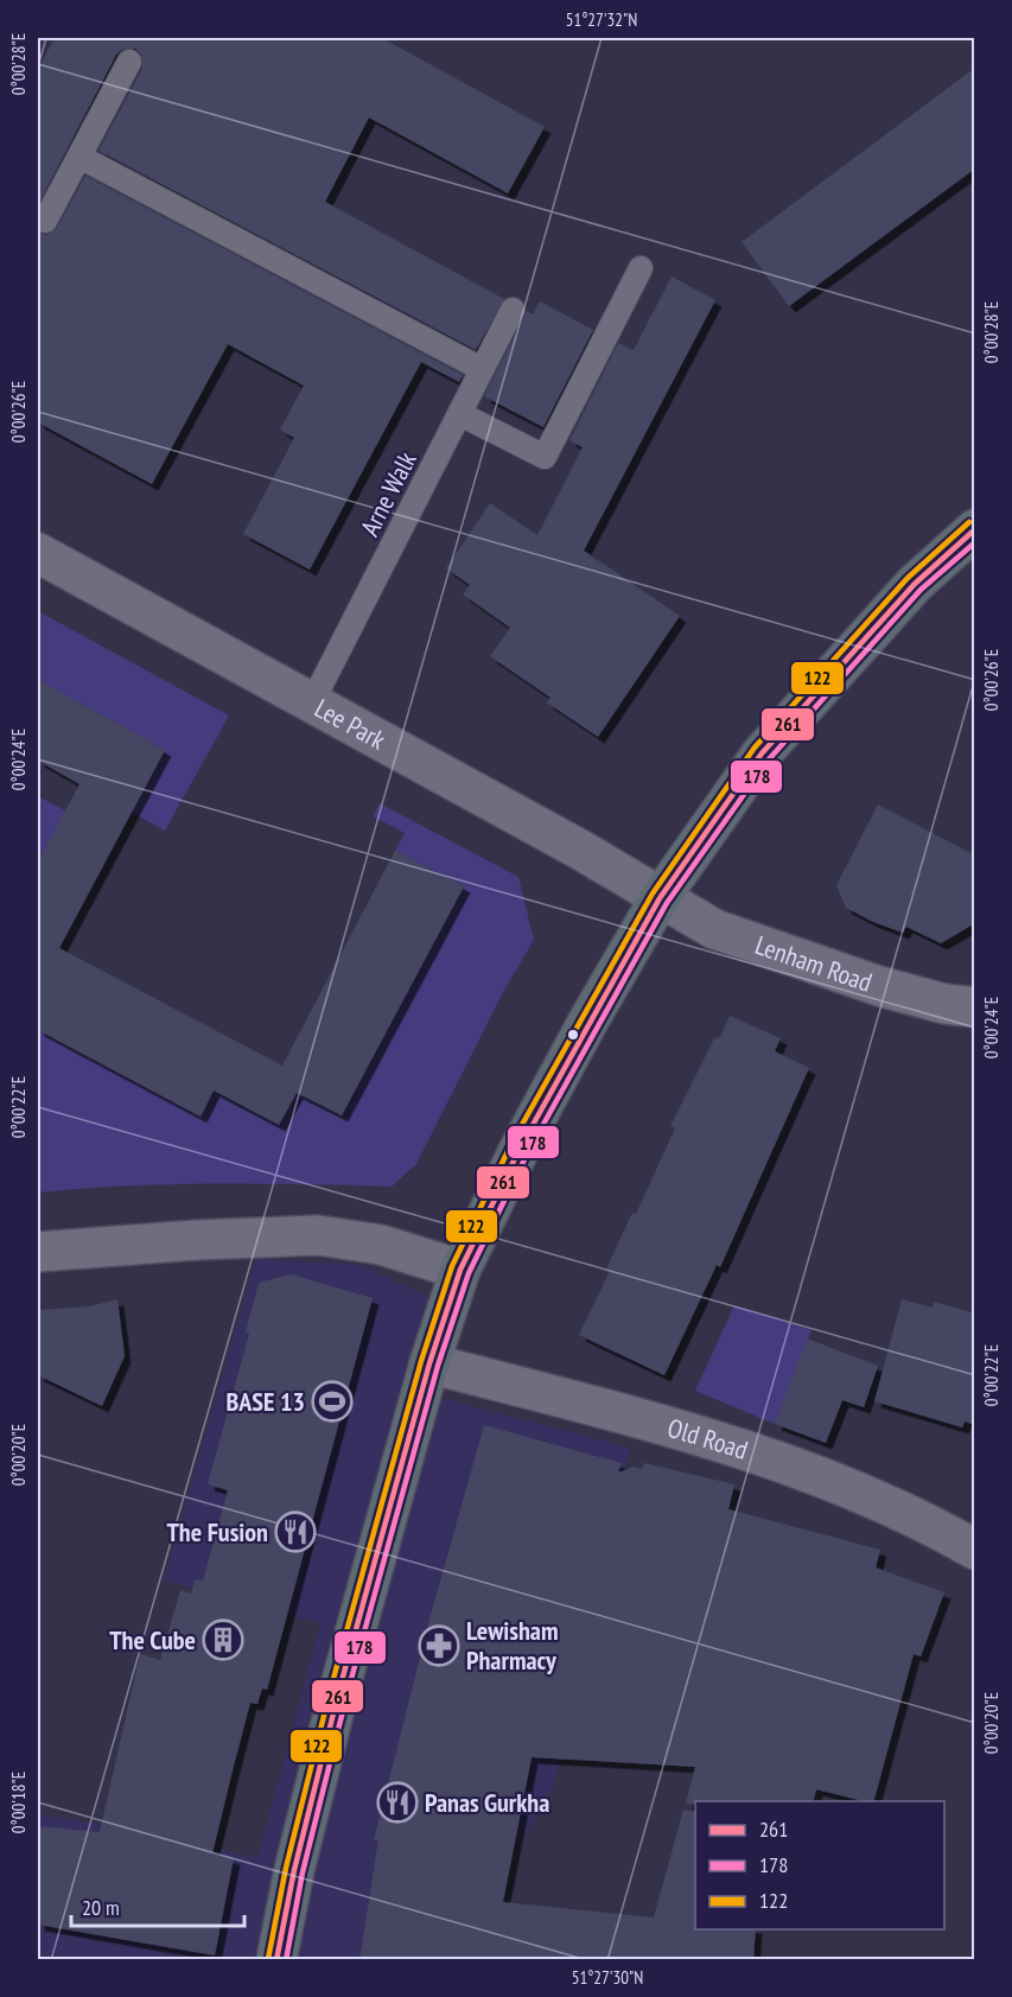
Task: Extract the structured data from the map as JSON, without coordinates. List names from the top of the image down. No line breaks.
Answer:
{"streets":{"street":["Lee Park","Lenham Road","Old Road"],"lane":["Arne Walk"]},"crossings":[["Arne Walk","Lee Park"],["Lee Park","Lenham Road"]],"places":{"sports":["BASE 13"],"restaurant":["The Fusion","Panas Gurkha"],"building":["The Cube"],"pharmacy":["Lewisham Pharmacy"]},"lines":["transit line 122","transit line 261","transit line 178"],"legend":["261","178","122"],"scale_bar":"20 m","coordinates":["51°27'32\"N","0°00'28\"E","0°00'26\"E","0°00'24\"E","0°00'22\"E","0°00'20\"E","0°00'18\"E","51°27'30\"N"]}
